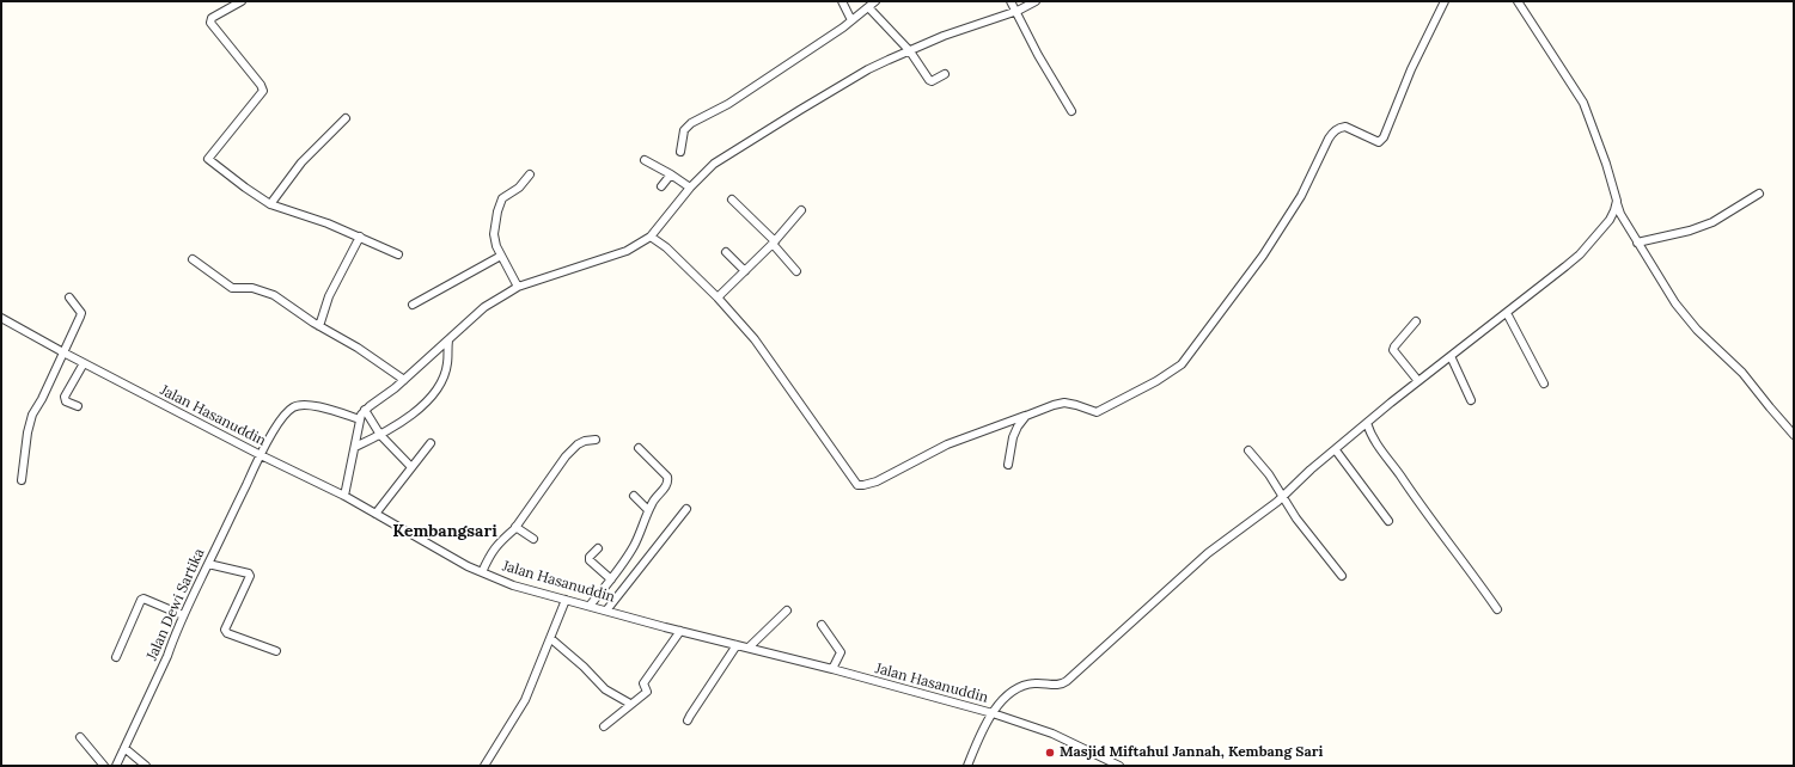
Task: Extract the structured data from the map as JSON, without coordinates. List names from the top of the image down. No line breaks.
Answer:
{"streets":{"street":["Jalan Hasanuddin","Jalan Dewi Sartika"]},"crossings":[["Jalan Hasanuddin","Jalan Dewi Sartika"]],"districts":["Kembangsari"],"places":["Masjid Miftahul Jannah, Kembang Sari"]}
